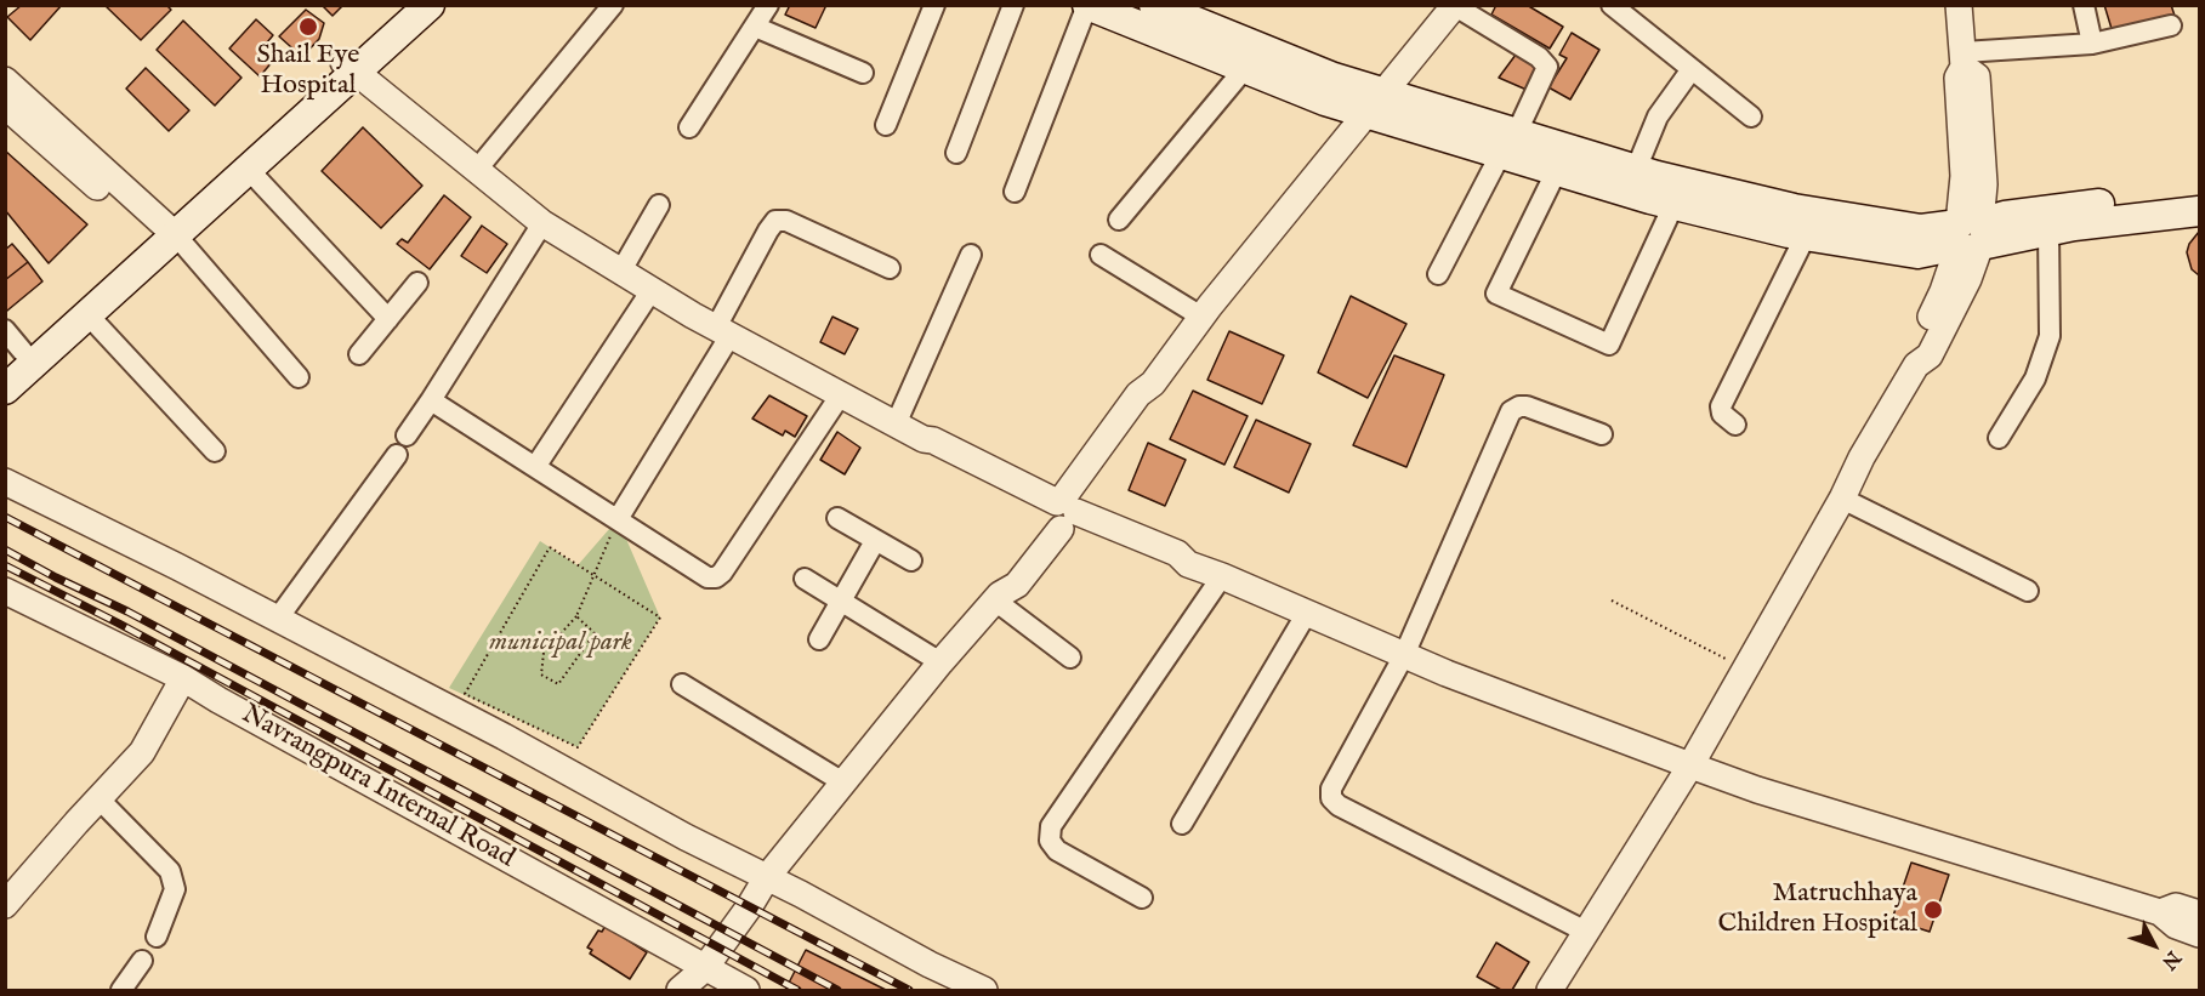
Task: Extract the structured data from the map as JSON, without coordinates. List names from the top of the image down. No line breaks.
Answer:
{"streets":{"street":["Navrangpura Internal Road"]},"parks":["municipal park"],"places":["Shail Eye Hospital","Matruchhaya Children Hospital"],"north":"bottom right"}
